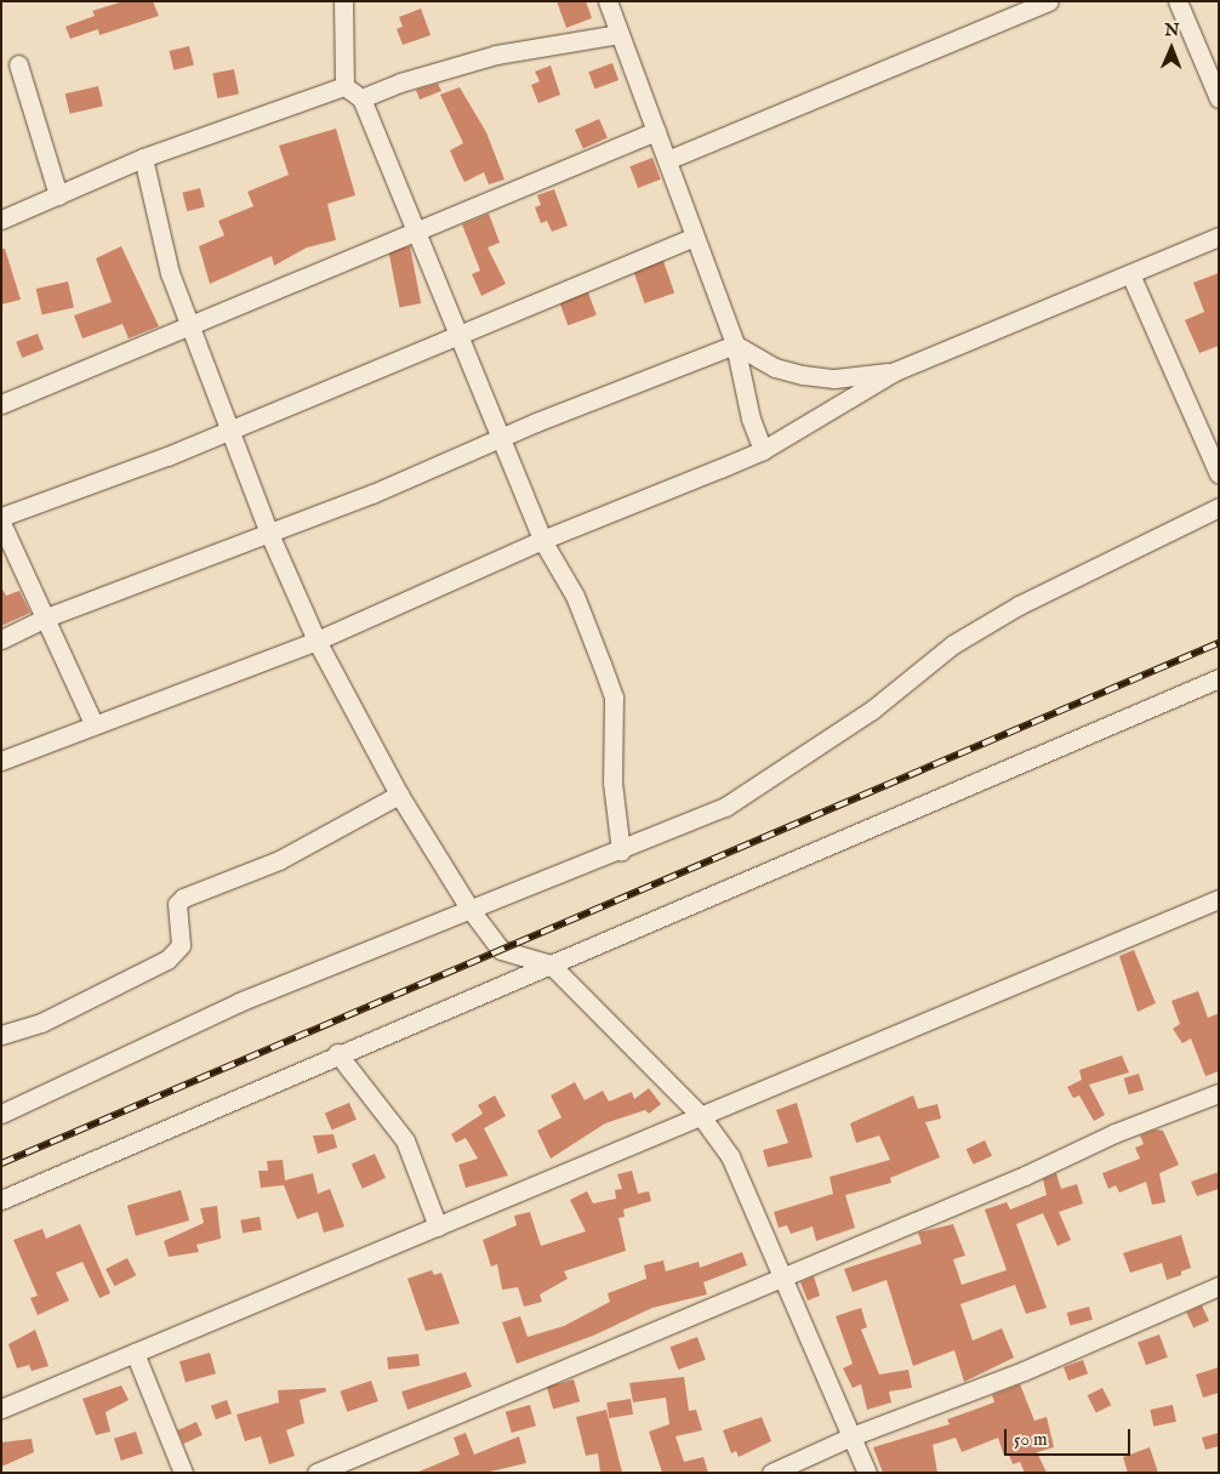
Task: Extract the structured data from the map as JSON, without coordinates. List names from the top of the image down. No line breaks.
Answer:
{"scale_bar":"50 m","north":"top"}
